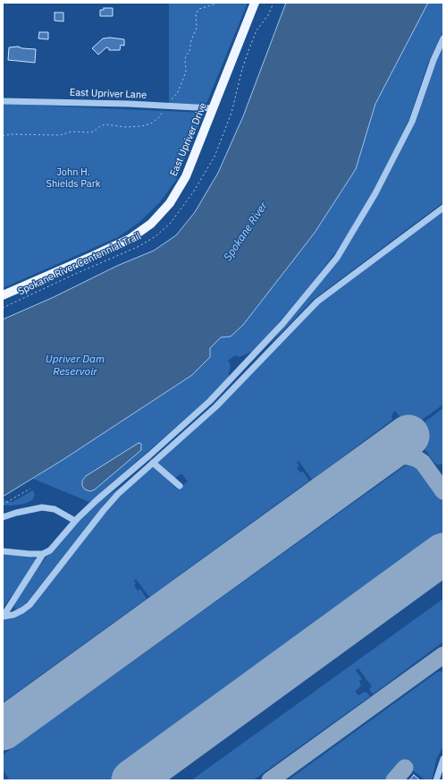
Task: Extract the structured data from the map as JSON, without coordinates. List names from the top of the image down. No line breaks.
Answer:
{"streets":{"main road":["East Upriver Drive"],"street":["East Upriver Lane"],"path":["Spokane River Centennial Trail"]},"crossings":[["East Upriver Lane","East Upriver Drive"]],"water":["Spokane River","Upriver Dam Reservoir"],"parks":["John H. Shields Park"]}
